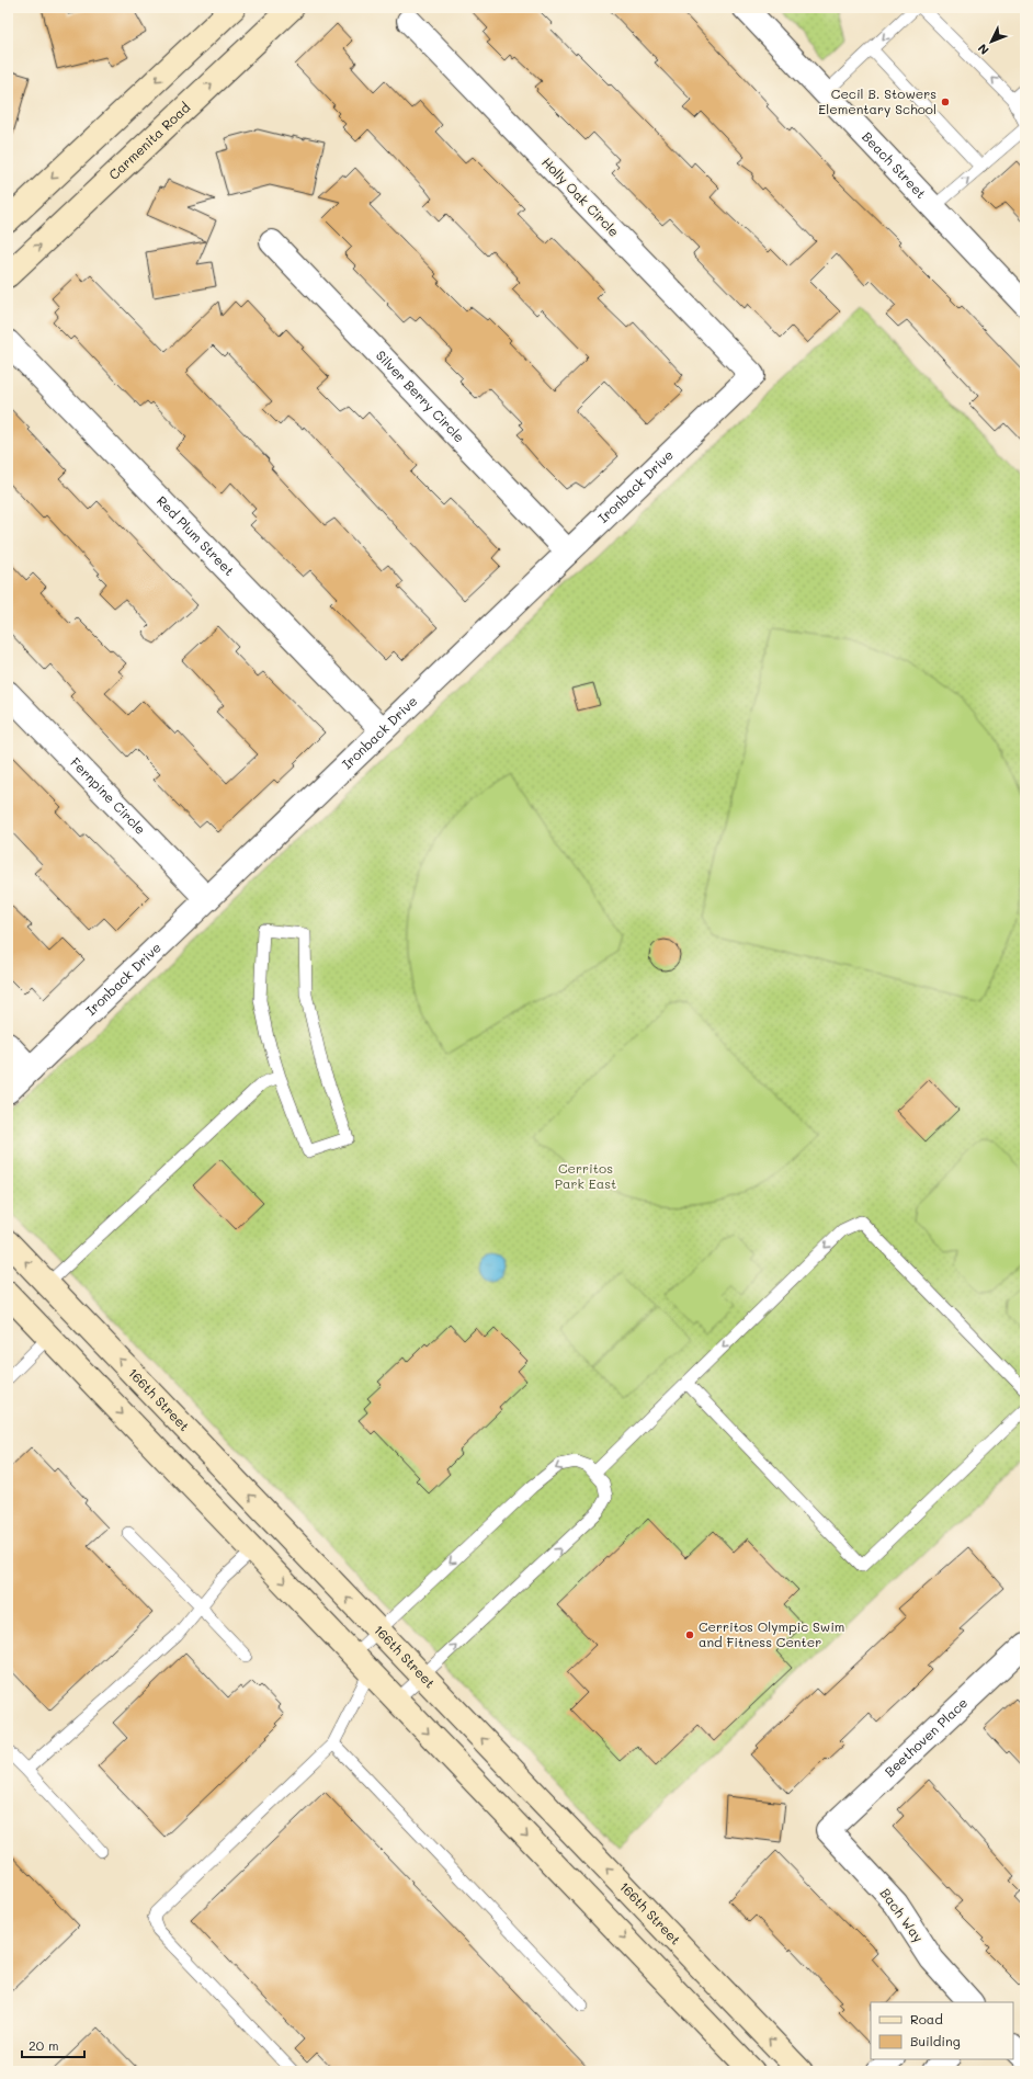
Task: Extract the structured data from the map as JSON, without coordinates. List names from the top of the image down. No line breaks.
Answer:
{"streets":{"street":["Carmenita Road","Beach Street","Holly Oak Circle","Silver Berry Circle","Ironback Drive","Red Plum Street","Fernpine Circle","166th Street","Beethoven Place","Bach Way"]},"crossings":[["Holly Oak Circle","Ironback Drive"],["Silver Berry Circle","Ironback Drive"],["Ironback Drive","Red Plum Street"],["Ironback Drive","Fernpine Circle"],["Beethoven Place","Bach Way"]],"parks":["Cerritos Park East"],"places":["Cecil B. Stowers Elementary School","Cerritos Olympic Swim and Fitness Center"],"legend":["Road","Building"],"scale_bar":"20 m","north":"bottom left"}
